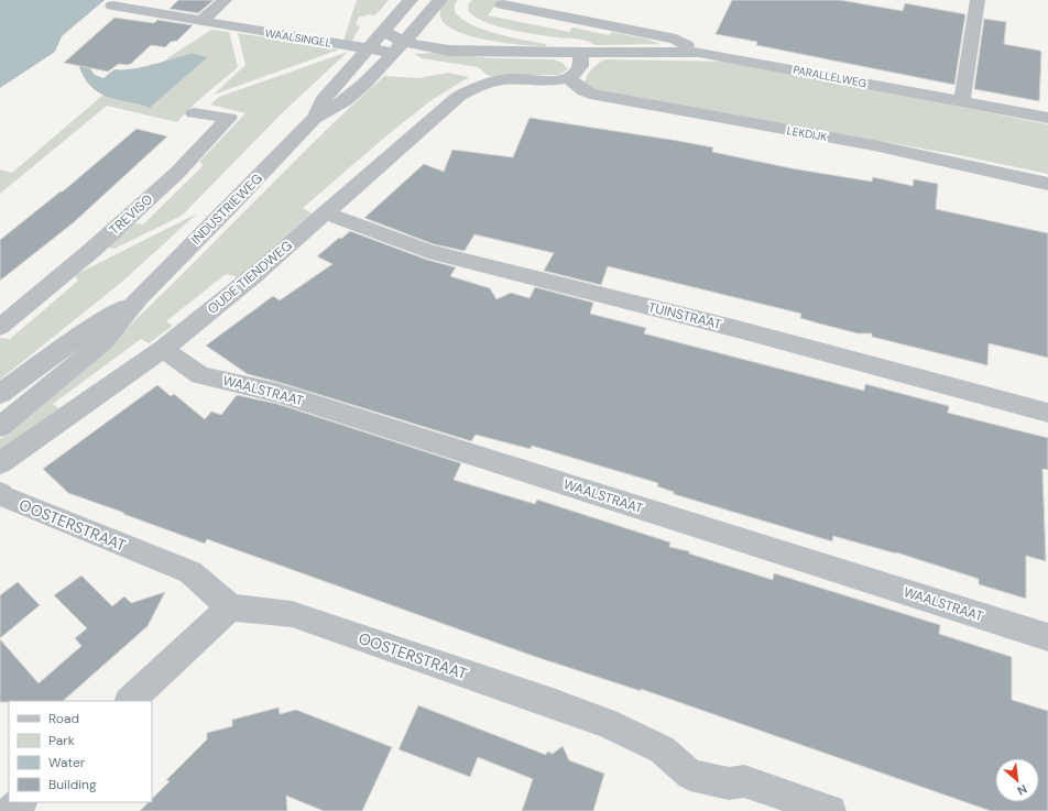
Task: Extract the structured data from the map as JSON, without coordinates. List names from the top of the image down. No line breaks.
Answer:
{"streets":{"street":["WAALSINGEL","PARALLELWEG","LEKDIJK","INDUSTRIEWEG","TREVISO","OUDE TIENDWEG","TUINSTRAAT","WAALSTRAAT","OOSTERSTRAAT"]},"crossings":[["WAALSINGEL","PARALLELWEG"],["WAALSINGEL","INDUSTRIEWEG"],["PARALLELWEG","INDUSTRIEWEG"],["LEKDIJK","OUDE TIENDWEG"],["OUDE TIENDWEG","TUINSTRAAT"],["OUDE TIENDWEG","WAALSTRAAT"]],"legend":["Road","Park","Water","Building"],"north":"bottom right"}
